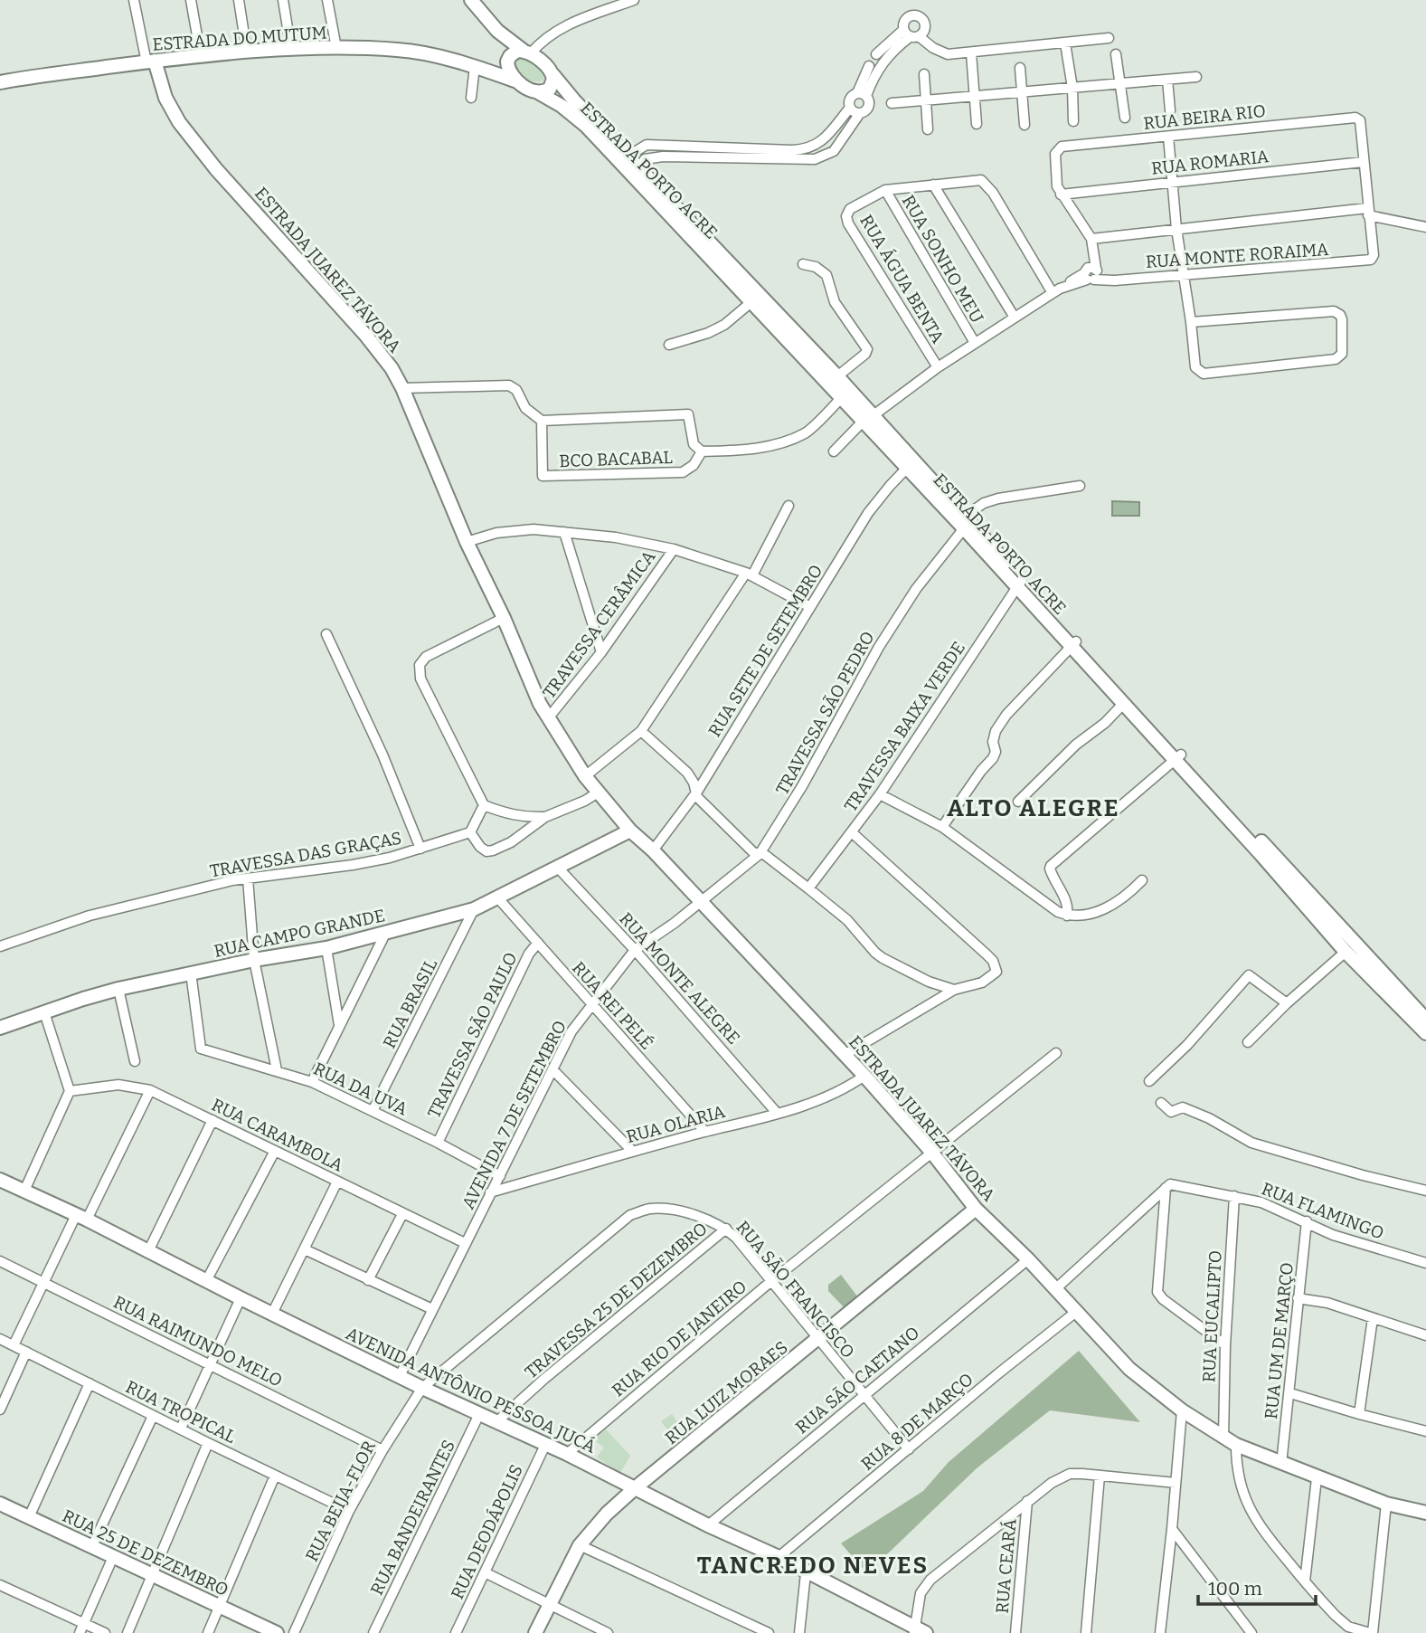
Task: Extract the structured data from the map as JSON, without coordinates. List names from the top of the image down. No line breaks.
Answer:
{"streets":{"street":["ESTRADA DO MUTUM","RUA BEIRA RIO","RUA ROMARIA","ESTRADA PORTO ACRE","RUA MONTE RORAIMA","RUA SONHO MEU","ESTRADA JUAREZ TÁVORA","RUA ÁGUA BENTA","BCO BACABAL","TRAVESSA CERÂMICA","RUA SETE DE SETEMBRO","TRAVESSA SÃO PEDRO","TRAVESSA BAIXA VERDE","TRAVESSA DAS GRAÇAS","RUA CAMPO GRANDE","RUA MONTE ALEGRE","RUA BRASIL","RUA REI PELÉ","TRAVESSA SÃO PAULO","RUA DA UVA","AVENIDA 7 DE SETEMBRO","RUA OLARIA","RUA CARAMBOLA","RUA FLAMINGO","RUA SÃO FRANCISCO","TRAVESSA 25 DE DEZEMBRO","RUA EUCALIPTO","RUA RIO DE JANEIRO","RUA RAIMUNDO MELO","RUA UM DE MARÇO","RUA SÃO CAETANO","AVENIDA ANTÔNIO PESSOA JUCÁ","RUA LUIZ MORAES","RUA TROPICAL","RUA 8 DE MARÇO","RUA BEIJA-FLOR","RUA BANDEIRANTES","RUA DEODÁPOLIS","RUA 25 DE DEZEMBRO","RUA CEARÁ"]},"crossings":[["ESTRADA DO MUTUM","ESTRADA PORTO ACRE"],["ESTRADA DO MUTUM","ESTRADA JUAREZ TÁVORA"],["RUA BEIRA RIO","RUA ROMARIA"],["ESTRADA PORTO ACRE","RUA SETE DE SETEMBRO"],["ESTRADA PORTO ACRE","TRAVESSA SÃO PEDRO"],["ESTRADA PORTO ACRE","TRAVESSA BAIXA VERDE"],["RUA SONHO MEU","RUA ÁGUA BENTA"],["ESTRADA JUAREZ TÁVORA","TRAVESSA CERÂMICA"],["ESTRADA JUAREZ TÁVORA","RUA SETE DE SETEMBRO"],["ESTRADA JUAREZ TÁVORA","TRAVESSA SÃO PEDRO"],["ESTRADA JUAREZ TÁVORA","RUA CAMPO GRANDE"],["ESTRADA JUAREZ TÁVORA","AVENIDA 7 DE SETEMBRO"],["ESTRADA JUAREZ TÁVORA","RUA OLARIA"],["ESTRADA JUAREZ TÁVORA","RUA EUCALIPTO"],["ESTRADA JUAREZ TÁVORA","RUA RIO DE JANEIRO"],["ESTRADA JUAREZ TÁVORA","RUA UM DE MARÇO"],["ESTRADA JUAREZ TÁVORA","RUA SÃO CAETANO"],["ESTRADA JUAREZ TÁVORA","RUA LUIZ MORAES"],["ESTRADA JUAREZ TÁVORA","RUA 8 DE MARÇO"],["TRAVESSA SÃO PEDRO","AVENIDA 7 DE SETEMBRO"],["RUA CAMPO GRANDE","RUA MONTE ALEGRE"],["RUA CAMPO GRANDE","RUA BRASIL"],["RUA CAMPO GRANDE","RUA REI PELÉ"],["RUA CAMPO GRANDE","RUA DA UVA"],["RUA MONTE ALEGRE","AVENIDA 7 DE SETEMBRO"],["RUA MONTE ALEGRE","RUA OLARIA"],["RUA BRASIL","RUA DA UVA"],["RUA REI PELÉ","TRAVESSA SÃO PAULO"],["RUA REI PELÉ","AVENIDA 7 DE SETEMBRO"],["RUA REI PELÉ","RUA OLARIA"],["TRAVESSA SÃO PAULO","RUA DA UVA"],["RUA DA UVA","AVENIDA 7 DE SETEMBRO"],["AVENIDA 7 DE SETEMBRO","RUA OLARIA"],["AVENIDA 7 DE SETEMBRO","RUA CARAMBOLA"],["AVENIDA 7 DE SETEMBRO","AVENIDA ANTÔNIO PESSOA JUCÁ"],["RUA FLAMINGO","RUA EUCALIPTO"],["RUA FLAMINGO","RUA UM DE MARÇO"],["RUA SÃO FRANCISCO","TRAVESSA 25 DE DEZEMBRO"],["RUA SÃO FRANCISCO","RUA RIO DE JANEIRO"],["RUA SÃO FRANCISCO","RUA SÃO CAETANO"],["RUA SÃO FRANCISCO","AVENIDA ANTÔNIO PESSOA JUCÁ"],["RUA SÃO FRANCISCO","RUA LUIZ MORAES"],["RUA SÃO FRANCISCO","RUA 8 DE MARÇO"],["RUA SÃO FRANCISCO","RUA BEIJA-FLOR"],["TRAVESSA 25 DE DEZEMBRO","AVENIDA ANTÔNIO PESSOA JUCÁ"],["RUA RIO DE JANEIRO","AVENIDA ANTÔNIO PESSOA JUCÁ"],["RUA RAIMUNDO MELO","RUA BEIJA-FLOR"],["RUA SÃO CAETANO","AVENIDA ANTÔNIO PESSOA JUCÁ"],["AVENIDA ANTÔNIO PESSOA JUCÁ","RUA LUIZ MORAES"],["AVENIDA ANTÔNIO PESSOA JUCÁ","RUA 8 DE MARÇO"],["AVENIDA ANTÔNIO PESSOA JUCÁ","RUA BEIJA-FLOR"],["AVENIDA ANTÔNIO PESSOA JUCÁ","RUA BANDEIRANTES"],["AVENIDA ANTÔNIO PESSOA JUCÁ","RUA DEODÁPOLIS"],["RUA TROPICAL","RUA BEIJA-FLOR"]],"districts":["ALTO ALEGRE","TANCREDO NEVES"],"scale_bar":"100 m"}
